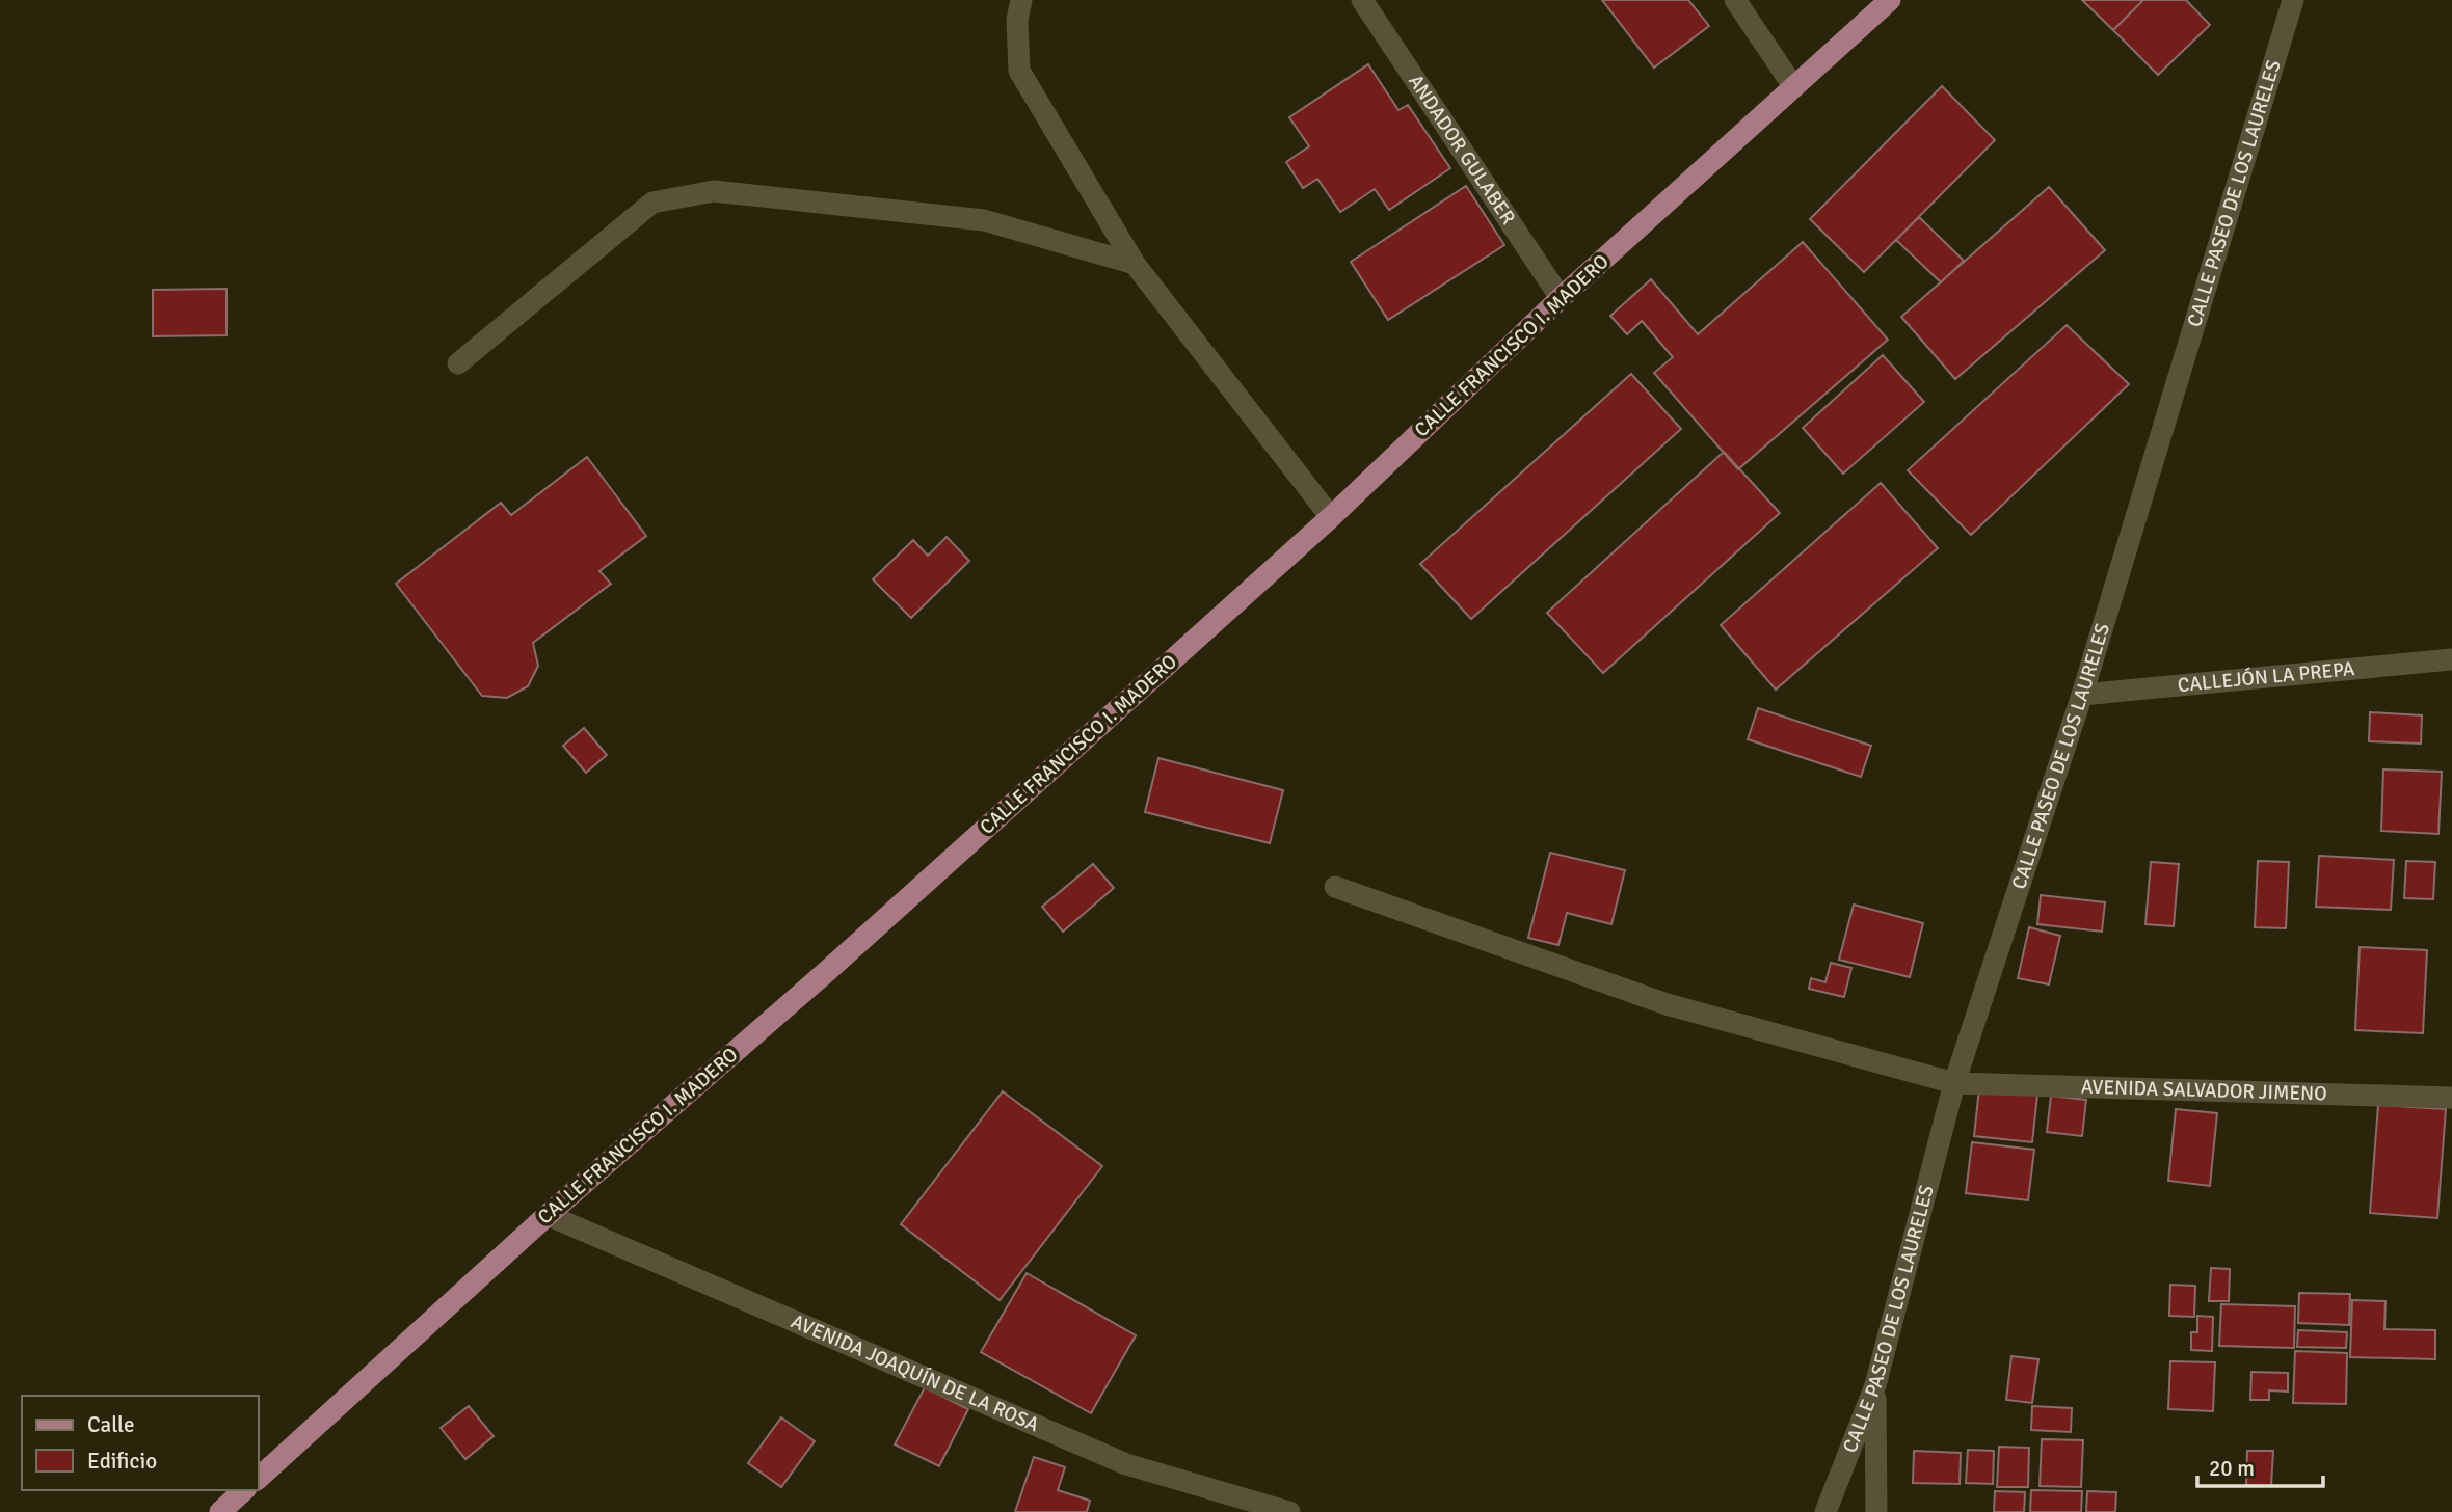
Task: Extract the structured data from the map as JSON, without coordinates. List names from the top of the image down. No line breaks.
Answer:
{"streets":{"main road":["CALLE FRANCISCO I. MADERO"],"street":["ANDADOR GULABER","CALLE PASEO DE LOS LAURELES","CALLEJÓN LA PREPA","AVENIDA SALVADOR JIMENO","AVENIDA JOAQUÍN DE LA ROSA"]},"crossings":[["ANDADOR GULABER","CALLE FRANCISCO I. MADERO"],["CALLE PASEO DE LOS LAURELES","CALLEJÓN LA PREPA"],["CALLE PASEO DE LOS LAURELES","AVENIDA SALVADOR JIMENO"],["CALLE FRANCISCO I. MADERO","AVENIDA JOAQUÍN DE LA ROSA"]],"legend":["Calle","Edificio"],"scale_bar":"20 m"}
